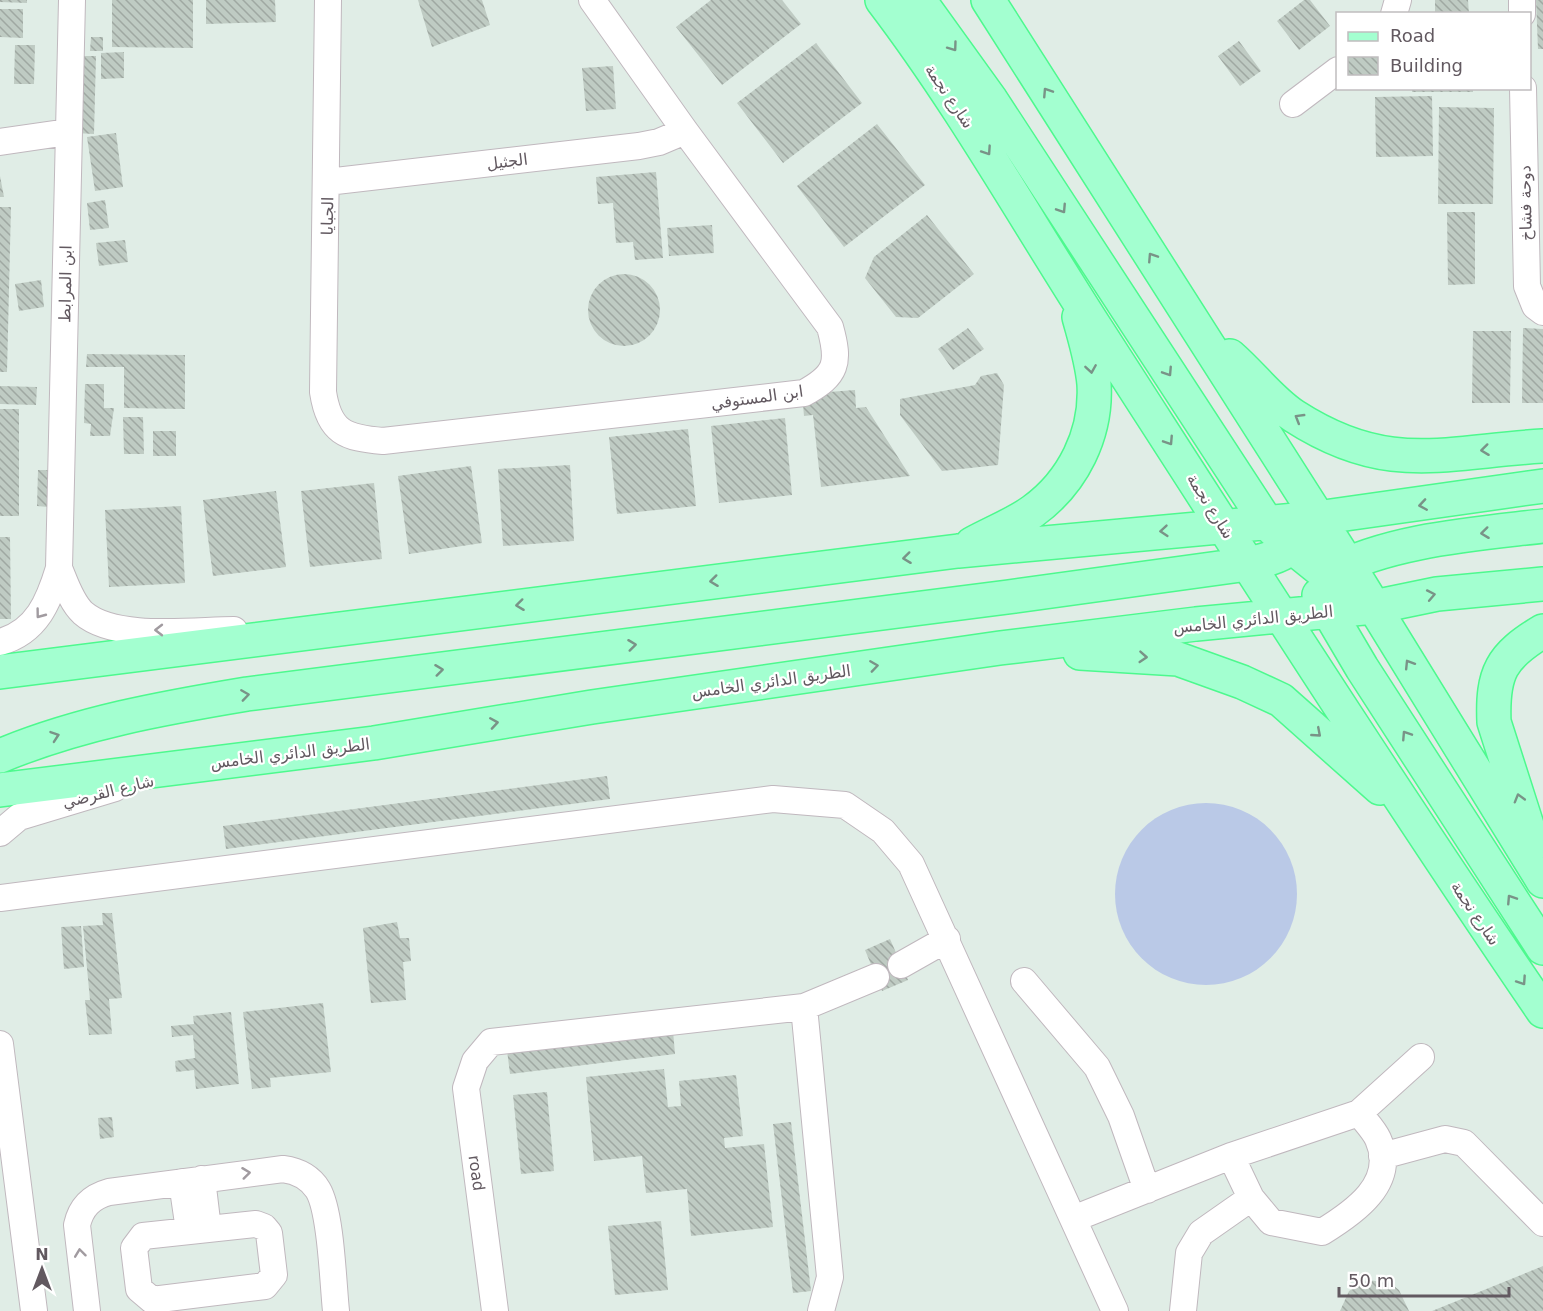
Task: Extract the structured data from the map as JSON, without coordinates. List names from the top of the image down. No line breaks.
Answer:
{"streets":{"main road":["شارع نجمة","الطريق الدائري الخامس"],"street":["الجثيل","دوحة فشاخ","الجبايا","ابن المرابط","ابن المستوفي","شارع القرضي","road"]},"crossings":[["شارع نجمة","الطريق الدائري الخامس"],["الجثيل","الجبايا"],["الجثيل","ابن المستوفي"],["الجبايا","ابن المستوفي"],["الطريق الدائري الخامس","شارع القرضي"]],"legend":["Road","Building"],"scale_bar":"50 m","north":"top"}
